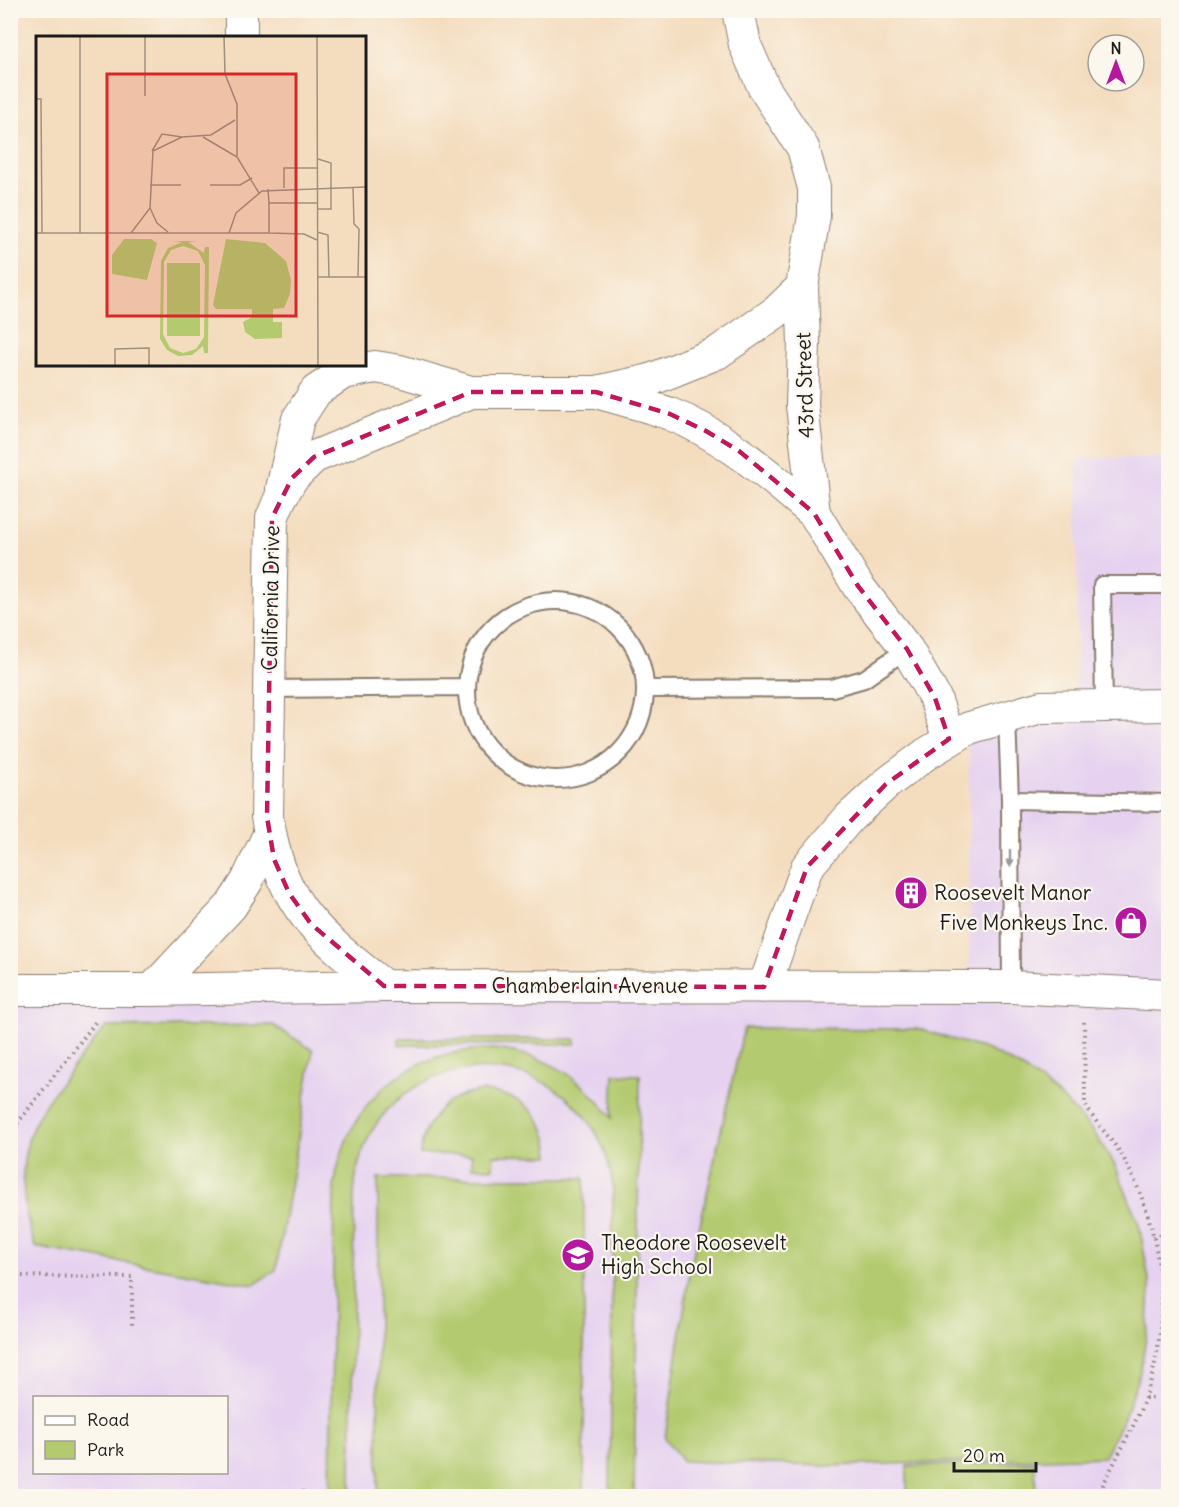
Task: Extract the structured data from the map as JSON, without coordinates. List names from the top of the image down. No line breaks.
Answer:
{"streets":{"street":["43rd Street","California Drive","Chamberlain Avenue"]},"crossings":[["43rd Street","California Drive"],["California Drive","Chamberlain Avenue"]],"places":{"building":["Roosevelt Manor"],"shop":["Five Monkeys Inc."],"school or university":["Theodore Roosevelt High School"]},"legend":["Road","Park"],"scale_bar":"20 m","north":"top"}
